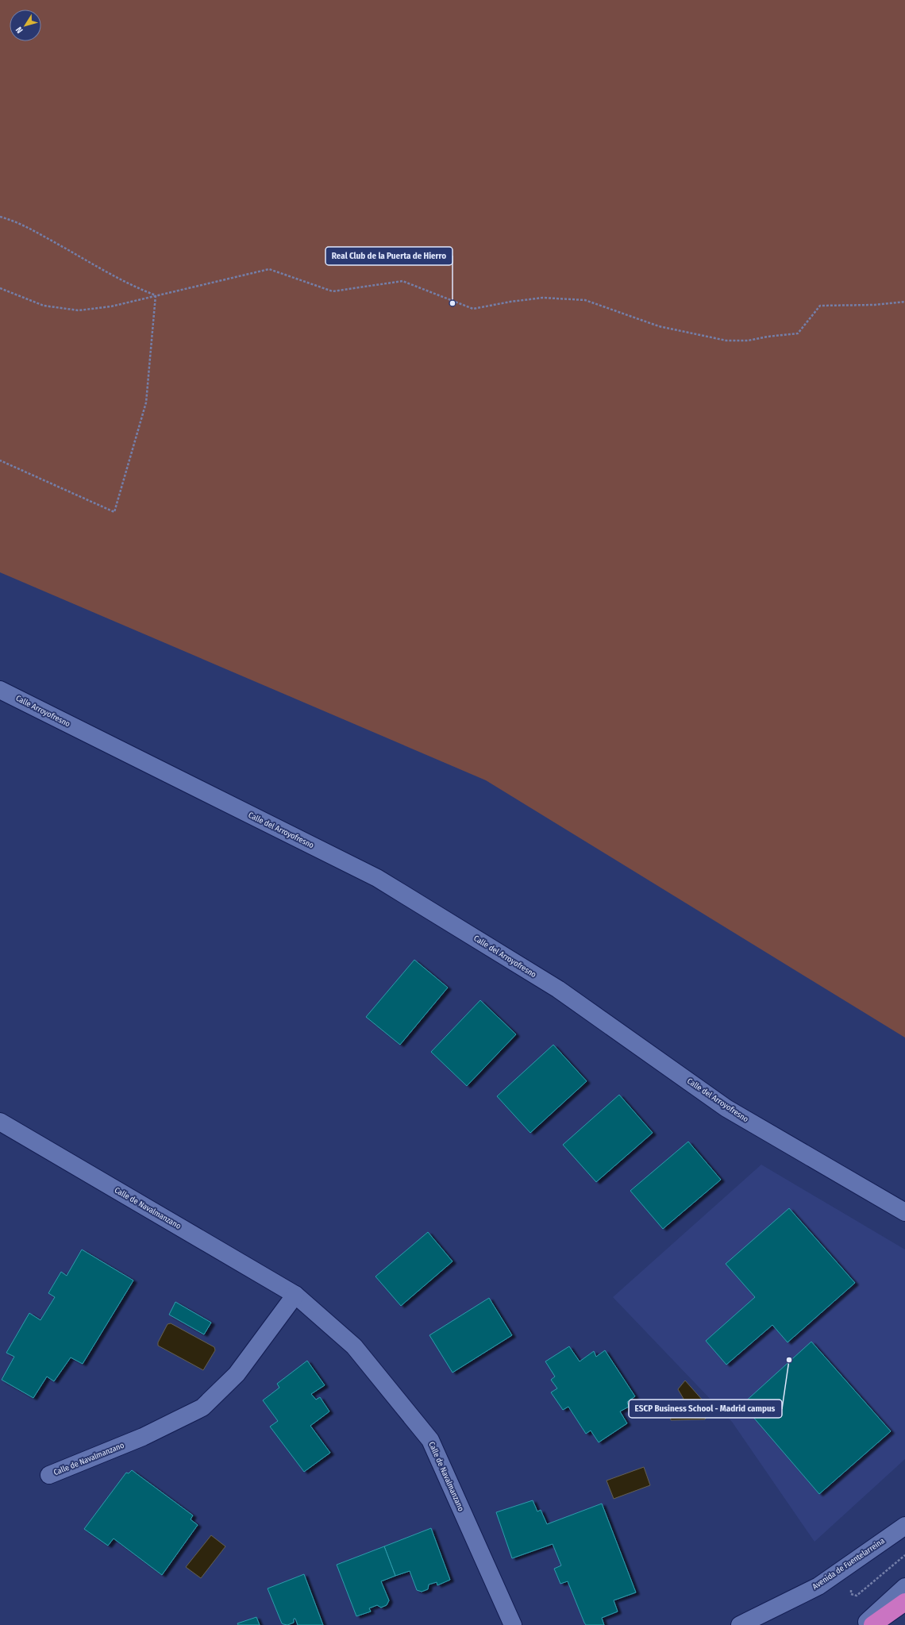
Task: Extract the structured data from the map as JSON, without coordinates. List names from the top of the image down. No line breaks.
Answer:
{"streets":{"street":["Calle Arroyofresno","Calle del Arroyofresno","Calle de Navalmanzano","Avenida de Fuentelarreina"]},"crossings":[["Calle Arroyofresno","Calle del Arroyofresno"]],"places":["Real Club de la Puerta de Hierro","ESCP Business School - Madrid campus"],"north":"bottom left"}
